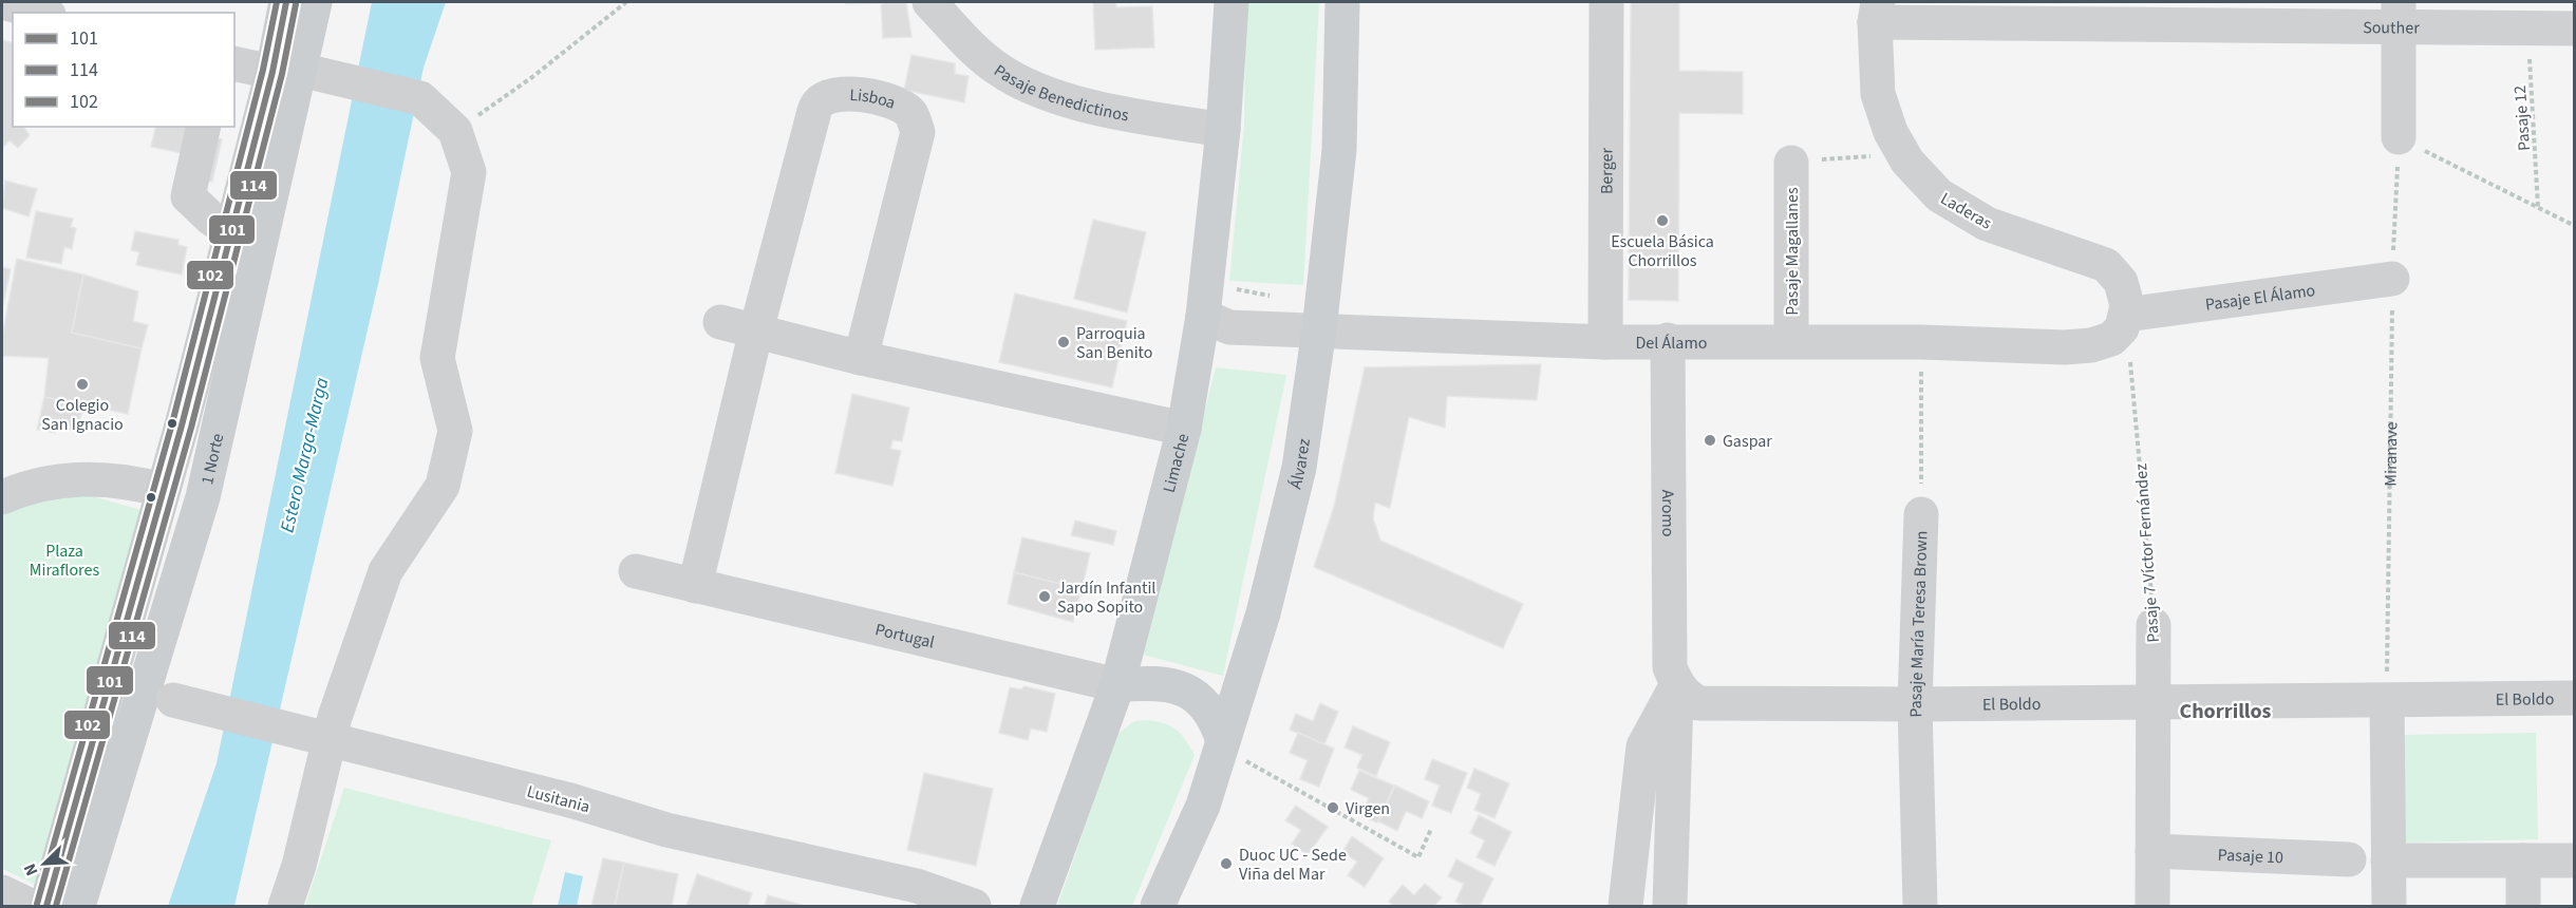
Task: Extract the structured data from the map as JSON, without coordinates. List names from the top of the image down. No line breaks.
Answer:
{"streets":{"main road":["1 Norte","Limache","Álvarez"],"street":["Souther","Pasaje Benedictinos","Lisboa","Berger","Laderas","Pasaje Magallanes","Pasaje El Álamo","Del Álamo","Aromo","Pasaje 7 Víctor Fernández","Pasaje María Teresa Brown","Portugal","El Boldo","Lusitania","Pasaje 10"],"path":["Pasaje 12","Miranave"]},"crossings":[["Souther","Pasaje 12"],["Souther","Laderas"],["Pasaje Benedictinos","Limache"],["Berger","Del Álamo"],["Laderas","Pasaje El Álamo"],["Laderas","Del Álamo"],["Laderas","Pasaje 7 Víctor Fernández"],["Pasaje Magallanes","Del Álamo"],["Pasaje El Álamo","Del Álamo"],["Pasaje El Álamo","Miranave"],["Pasaje El Álamo","Pasaje 7 Víctor Fernández"],["Del Álamo","Limache"],["Del Álamo","Álvarez"],["Del Álamo","Aromo"],["Del Álamo","Pasaje 7 Víctor Fernández"],["Del Álamo","Pasaje María Teresa Brown"],["Miranave","El Boldo"],["1 Norte","Lusitania"],["Limache","Portugal"],["Aromo","El Boldo"],["Pasaje 7 Víctor Fernández","El Boldo"],["Pasaje 7 Víctor Fernández","Pasaje 10"],["Pasaje María Teresa Brown","El Boldo"]],"districts":["Chorrillos"],"water":["Estero Marga-Marga"],"parks":["Plaza Miraflores"],"places":["Escuela Básica Chorrillos","Parroquia San Benito","Colegio San Ignacio","Gaspar","Jardín Infantil Sapo Sopito","Virgen","Duoc UC - Sede Viña del Mar"],"lines":["transit line 101","transit line 102","transit line 114"],"legend":["101","114","102"],"north":"bottom left"}
